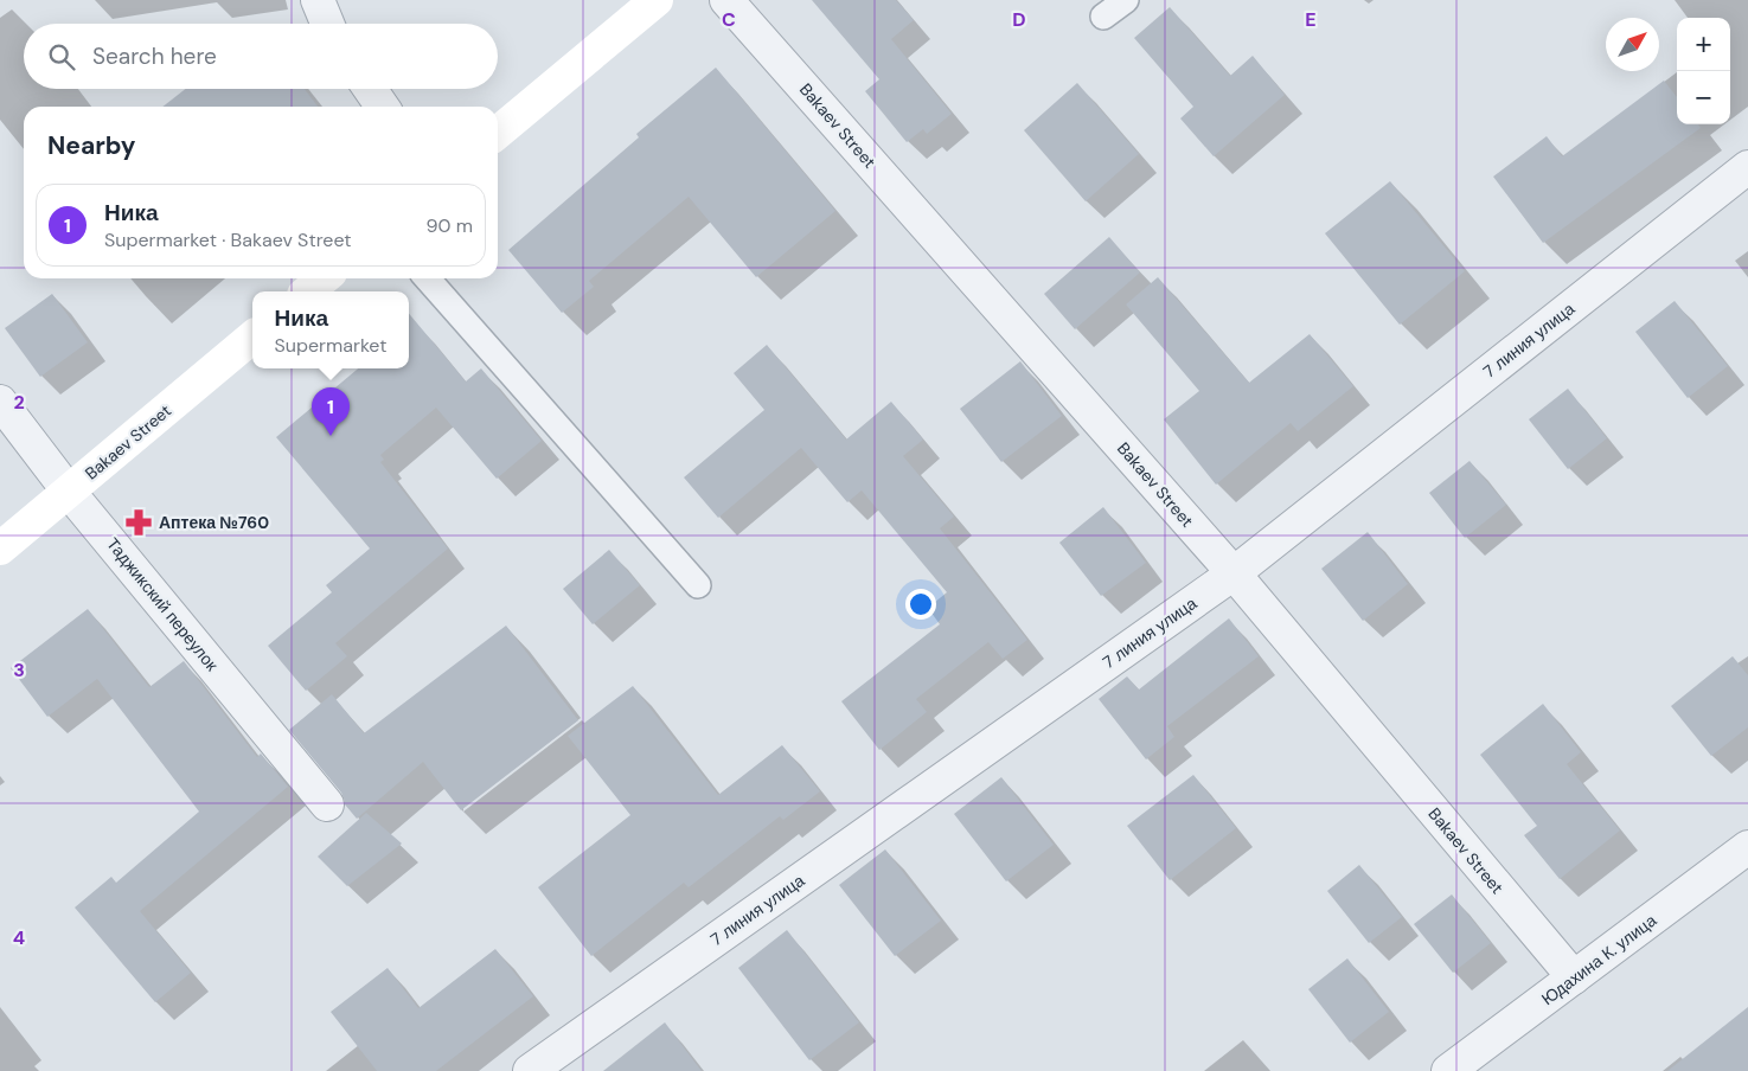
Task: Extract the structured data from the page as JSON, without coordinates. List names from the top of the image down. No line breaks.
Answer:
{"streets":{"main road":["Bakaev Street"],"street":["7 линия улица","Таджикский переулок","Юдахина К. улица"]},"crossings":[["Bakaev Street","7 линия улица"],["Bakaev Street","Таджикский переулок"],["Bakaev Street","Юдахина К. улица"]],"places":{"pharmacy":["Аптека №760"]},"north":"top right","page":{"map_buttons":["+","−"],"search":"Search here","heading":"Nearby","list":[{"mark":"1","name":"Ника","note":"Supermarket · Bakaev Street","value":"90 m"}],"popup":["Ника","Supermarket"],"pins":"1"},"grid":{"columns":["C","D","E"],"rows":["2","3","4"]}}
